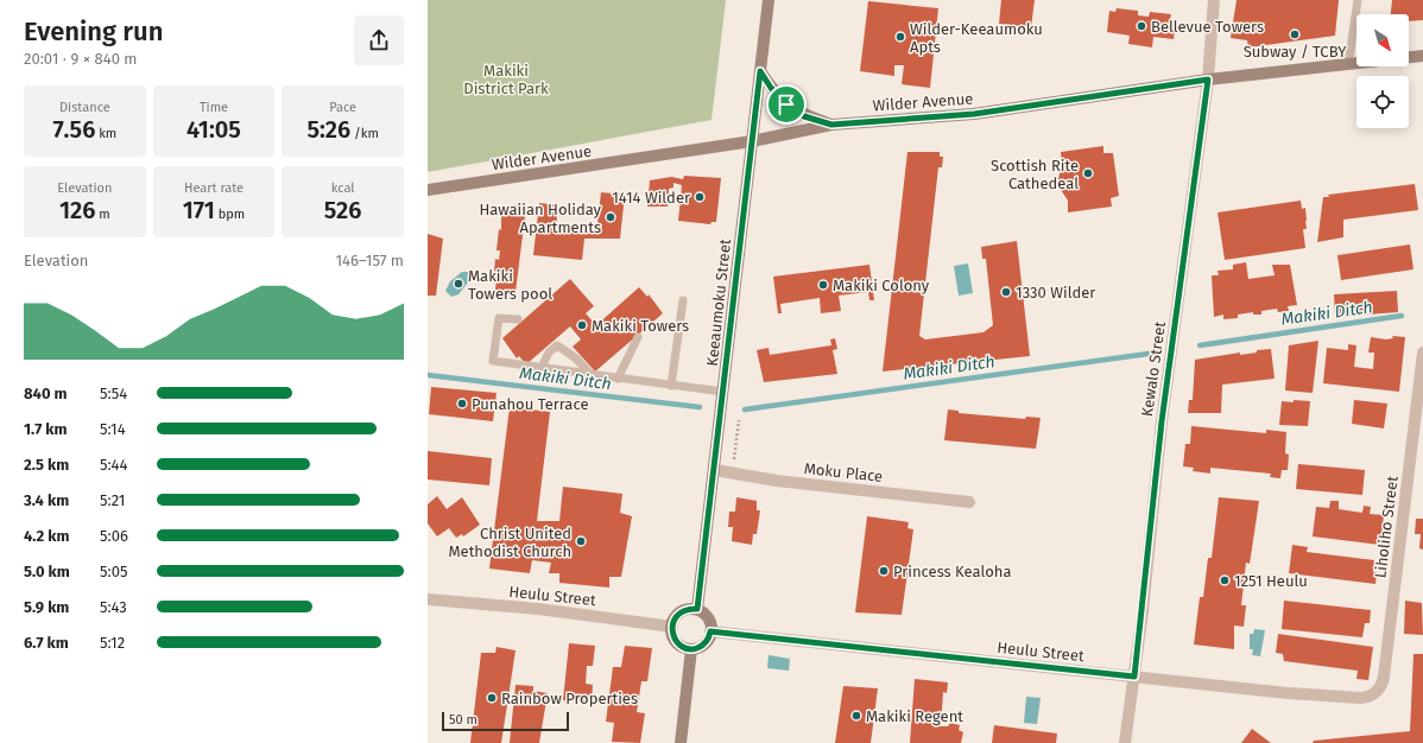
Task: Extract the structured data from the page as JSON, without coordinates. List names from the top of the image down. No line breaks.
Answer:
{"streets":{"main road":["Wilder Avenue","Keeaumoku Street"],"street":["Kewalo Street","Moku Place","Liholiho Street","Heulu Street"]},"crossings":[["Wilder Avenue","Keeaumoku Street"],["Wilder Avenue","Kewalo Street"],["Keeaumoku Street","Moku Place"],["Keeaumoku Street","Heulu Street"],["Kewalo Street","Heulu Street"],["Liholiho Street","Heulu Street"]],"water":["Makiki Ditch"],"parks":["Makiki District Park"],"places":["Bellevue Towers","Subway / TCBY","Wilder-Keeaumoku Apts","Scottish Rite Cathedeal","1414 Wilder","Hawaiian Holiday Apartments","Makiki Towers pool","Makiki Colony","1330 Wilder","Makiki Towers","Punahou Terrace","Christ United Methodist Church","Princess Kealoha","1251 Heulu","Rainbow Properties","Makiki Regent"],"scale_bar":"50 m","north":"bottom right","page":{"heading":["Evening run","20:01 · 9 × 840 m"],"stats":[["Distance","7.56 km"],["Time","41:05"],["Pace","5:26 /km"],["Elevation","126 m"],["Heart rate","171 bpm"],["kcal","526"]],"chart":["Elevation","146–157 m"],"list":[{"name":"840 m","note":"5:54"},{"name":"1.7 km","note":"5:14"},{"name":"2.5 km","note":"5:44"},{"name":"3.4 km","note":"5:21"},{"name":"4.2 km","note":"5:06"},{"name":"5.0 km","note":"5:05"},{"name":"5.9 km","note":"5:43"},{"name":"6.7 km","note":"5:12"}],"scale":"50 m"}}
